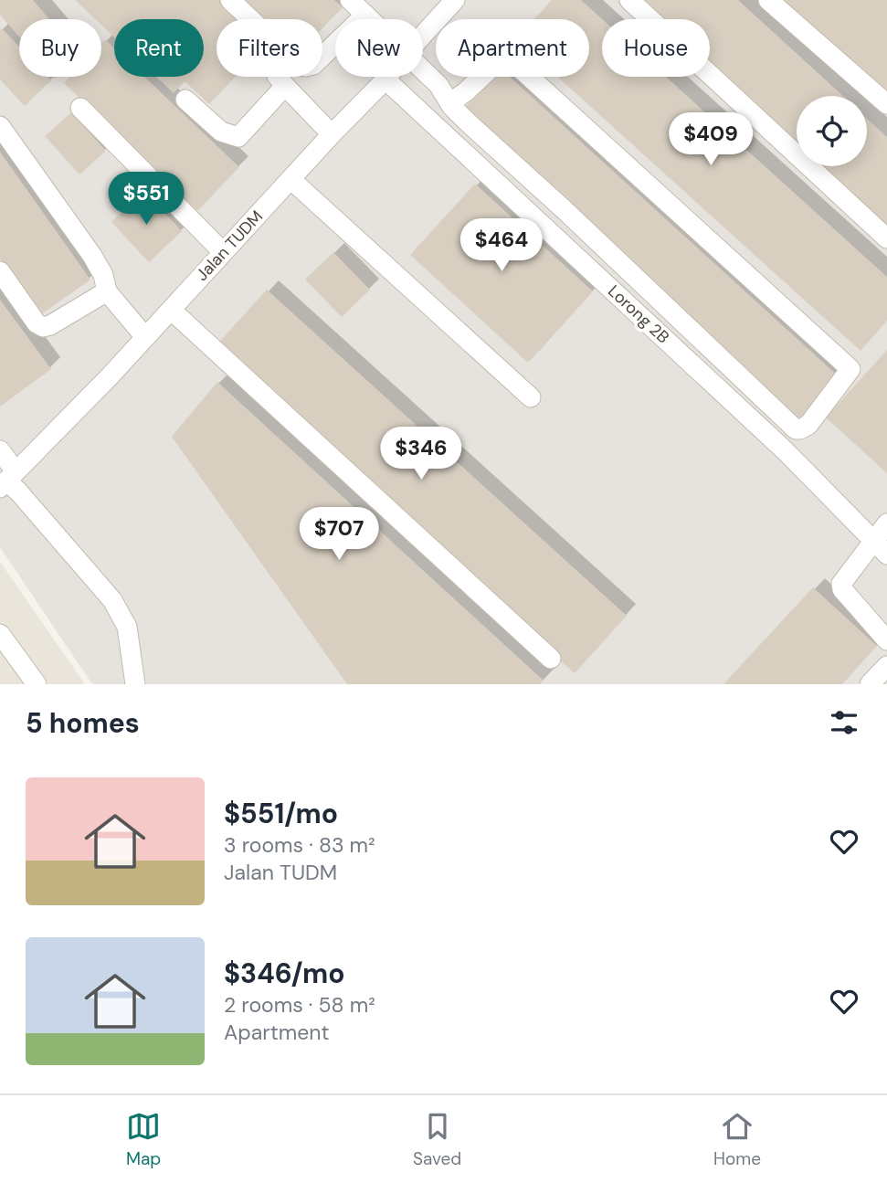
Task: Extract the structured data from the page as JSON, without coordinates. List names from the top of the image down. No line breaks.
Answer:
{"streets":{"street":["Jalan TUDM","Lorong 2B"]},"crossings":[["Jalan TUDM","Lorong 2B"]],"page":{"chip":["Buy","Rent","Filters","New","Apartment","House"],"price":["$409","$551","$464","$346","$707"],"heading":"5 homes","list":[{"name":"$551/mo","note":"3 rooms · 83 m² · Jalan TUDM"},{"name":"$346/mo","note":"2 rooms · 58 m² · Apartment"}],"tabs":["Map","Saved","Home"]}}
